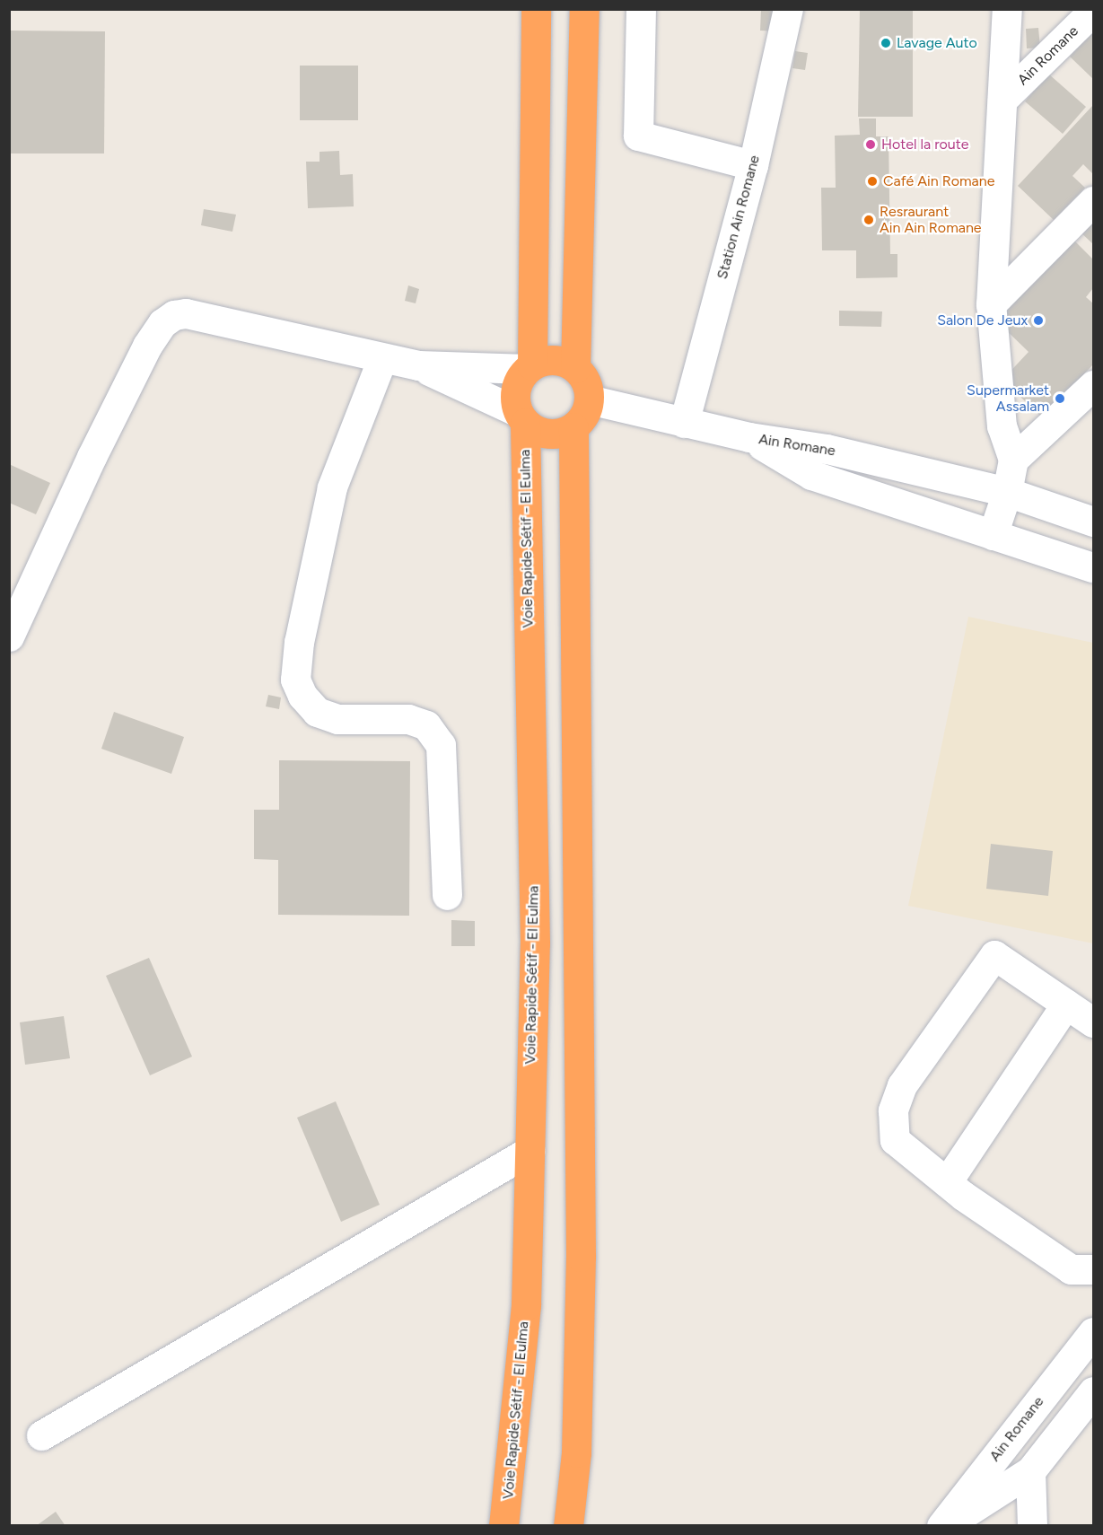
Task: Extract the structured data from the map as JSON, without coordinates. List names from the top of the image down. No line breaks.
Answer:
{"streets":{"highway":["Voie Rapide Sétif - El Eulma"],"street":["Ain Romane","Station Ain Romane"]},"places":["Lavage Auto","Hotel la route","Café Ain Romane","Resraurant Ain Ain Romane","Salon De Jeux","Supermarket Assalam"]}
